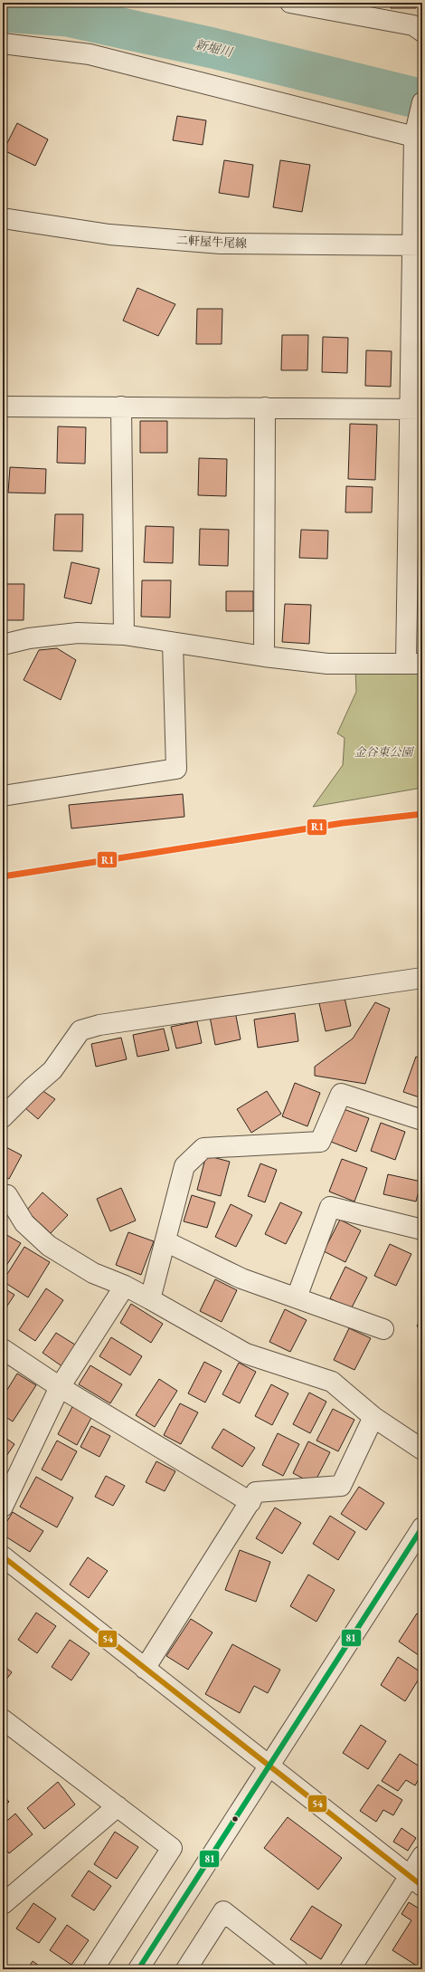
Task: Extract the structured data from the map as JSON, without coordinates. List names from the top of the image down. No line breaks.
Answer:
{"streets":{"street":["二軒屋牛尾線"]},"water":["新堀川"],"parks":["金谷東公園"],"lines":["transit line R1","transit line 81","transit line 54"]}
